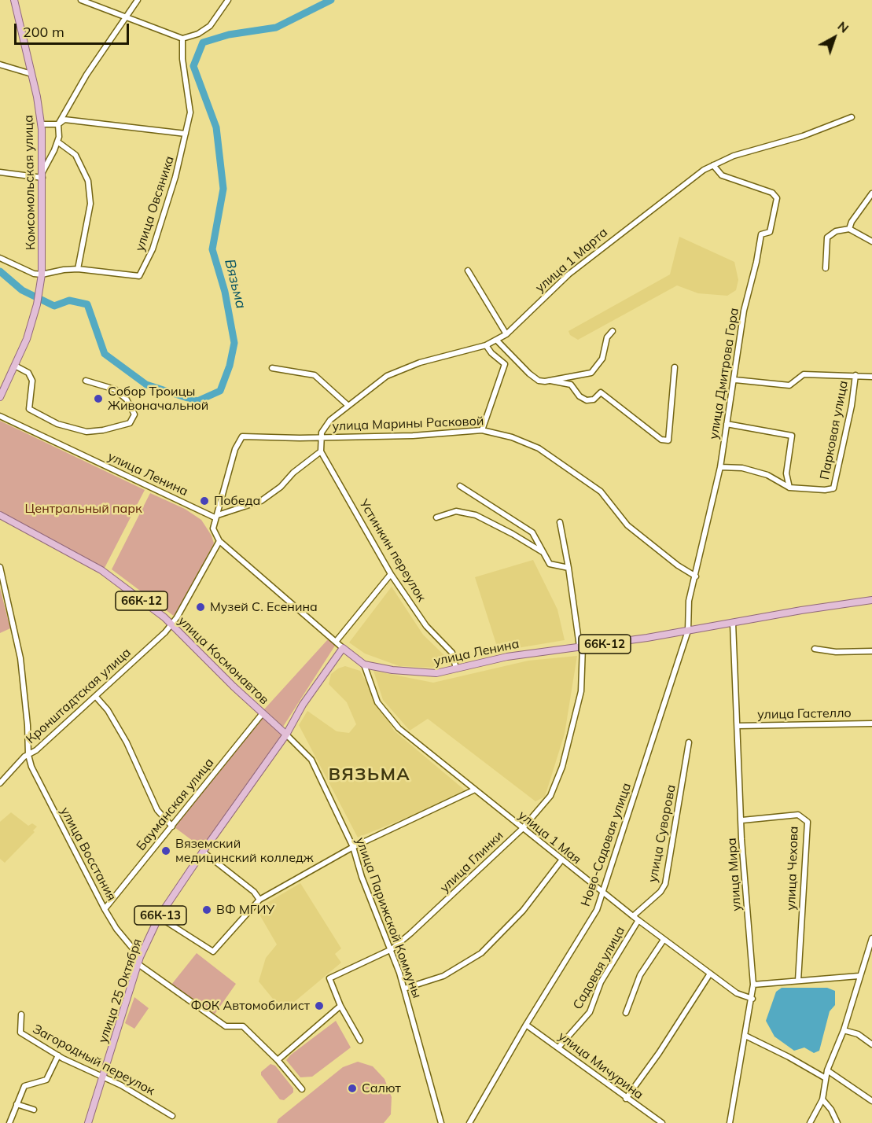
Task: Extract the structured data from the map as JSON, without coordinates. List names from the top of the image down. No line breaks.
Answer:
{"streets":{"main road":["Комсомольская улица","улица Ленина","66К-12","улица Космонавтов","66К-13","улица 25 Октября"],"street":["улица Овсяника","улица 1 Марта","улица Дмитрова Гора","улица Марины Расковой","Парковая улица","Устинкин переулок","Кронштадтская улица","улица Гастелло","Бауманская улица","улица Суворова","улица 1 Мая","Ново-Садовая улица","улица Восстания","улица Глинки","улица Чехова","улица Мира","улица Парижской Коммуны","Садовая улица","Загородный переулок","улица Мичурина"]},"crossings":[["Комсомольская улица","улица Овсяника"],["улица 1 Марта","улица Дмитрова Гора"],["улица 1 Марта","улица Марины Расковой"],["улица Дмитрова Гора","улица Марины Расковой"],["улица Дмитрова Гора","улица Ленина"],["улица Дмитрова Гора","Ново-Садовая улица"],["улица Марины Расковой","улица Ленина"],["улица Ленина","Устинкин переулок"],["улица Ленина","Кронштадтская улица"],["улица Ленина","улица 1 Мая"],["улица Ленина","Ново-Садовая улица"],["улица Ленина","улица Глинки"],["улица Ленина","улица Мира"],["улица Ленина","улица 25 Октября"],["улица Космонавтов","Кронштадтская улица"],["улица Космонавтов","Бауманская улица"],["улица Космонавтов","улица Парижской Коммуны"],["улица Космонавтов","улица 25 Октября"],["Кронштадтская улица","улица Восстания"],["улица Гастелло","улица Мира"],["Бауманская улица","улица Восстания"],["улица Суворова","улица 1 Мая"],["улица 1 Мая","Ново-Садовая улица"],["улица 1 Мая","улица Глинки"],["улица 1 Мая","улица Мира"],["улица 1 Мая","Садовая улица"],["Ново-Садовая улица","улица Мичурина"],["улица Восстания","улица 25 Октября"],["улица Глинки","улица Парижской Коммуны"],["улица Чехова","улица Мира"],["улица Парижской Коммуны","улица 25 Октября"],["Садовая улица","улица Мичурина"],["улица 25 Октября","Загородный переулок"]],"districts":["ВЯЗЬМА"],"water":["Вязьма"],"parks":["Центральный парк"],"places":["Собор Троицы Живоначальной","Победа","Музей С. Есенина","Вяземский медицинский колледж","ВФ МГИУ","ФОК Автомобилист","Салют"],"scale_bar":"200 m","north":"top right"}
